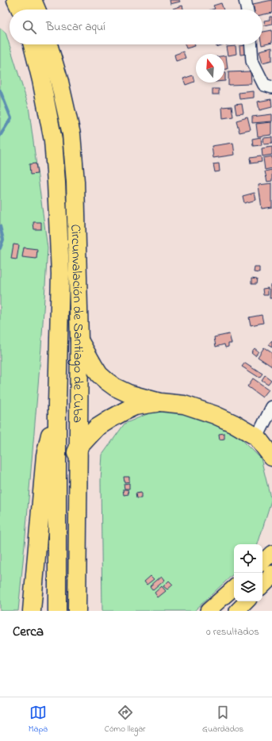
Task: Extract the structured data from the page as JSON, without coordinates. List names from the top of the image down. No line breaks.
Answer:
{"streets":{"highway":["Circunvalación de Santiago de Cuba"]},"north":"top","page":{"search":"Buscar aquí","heading":["Cerca","0 resultados"],"nav":["Mapa","Cómo llegar","Guardados"]}}
